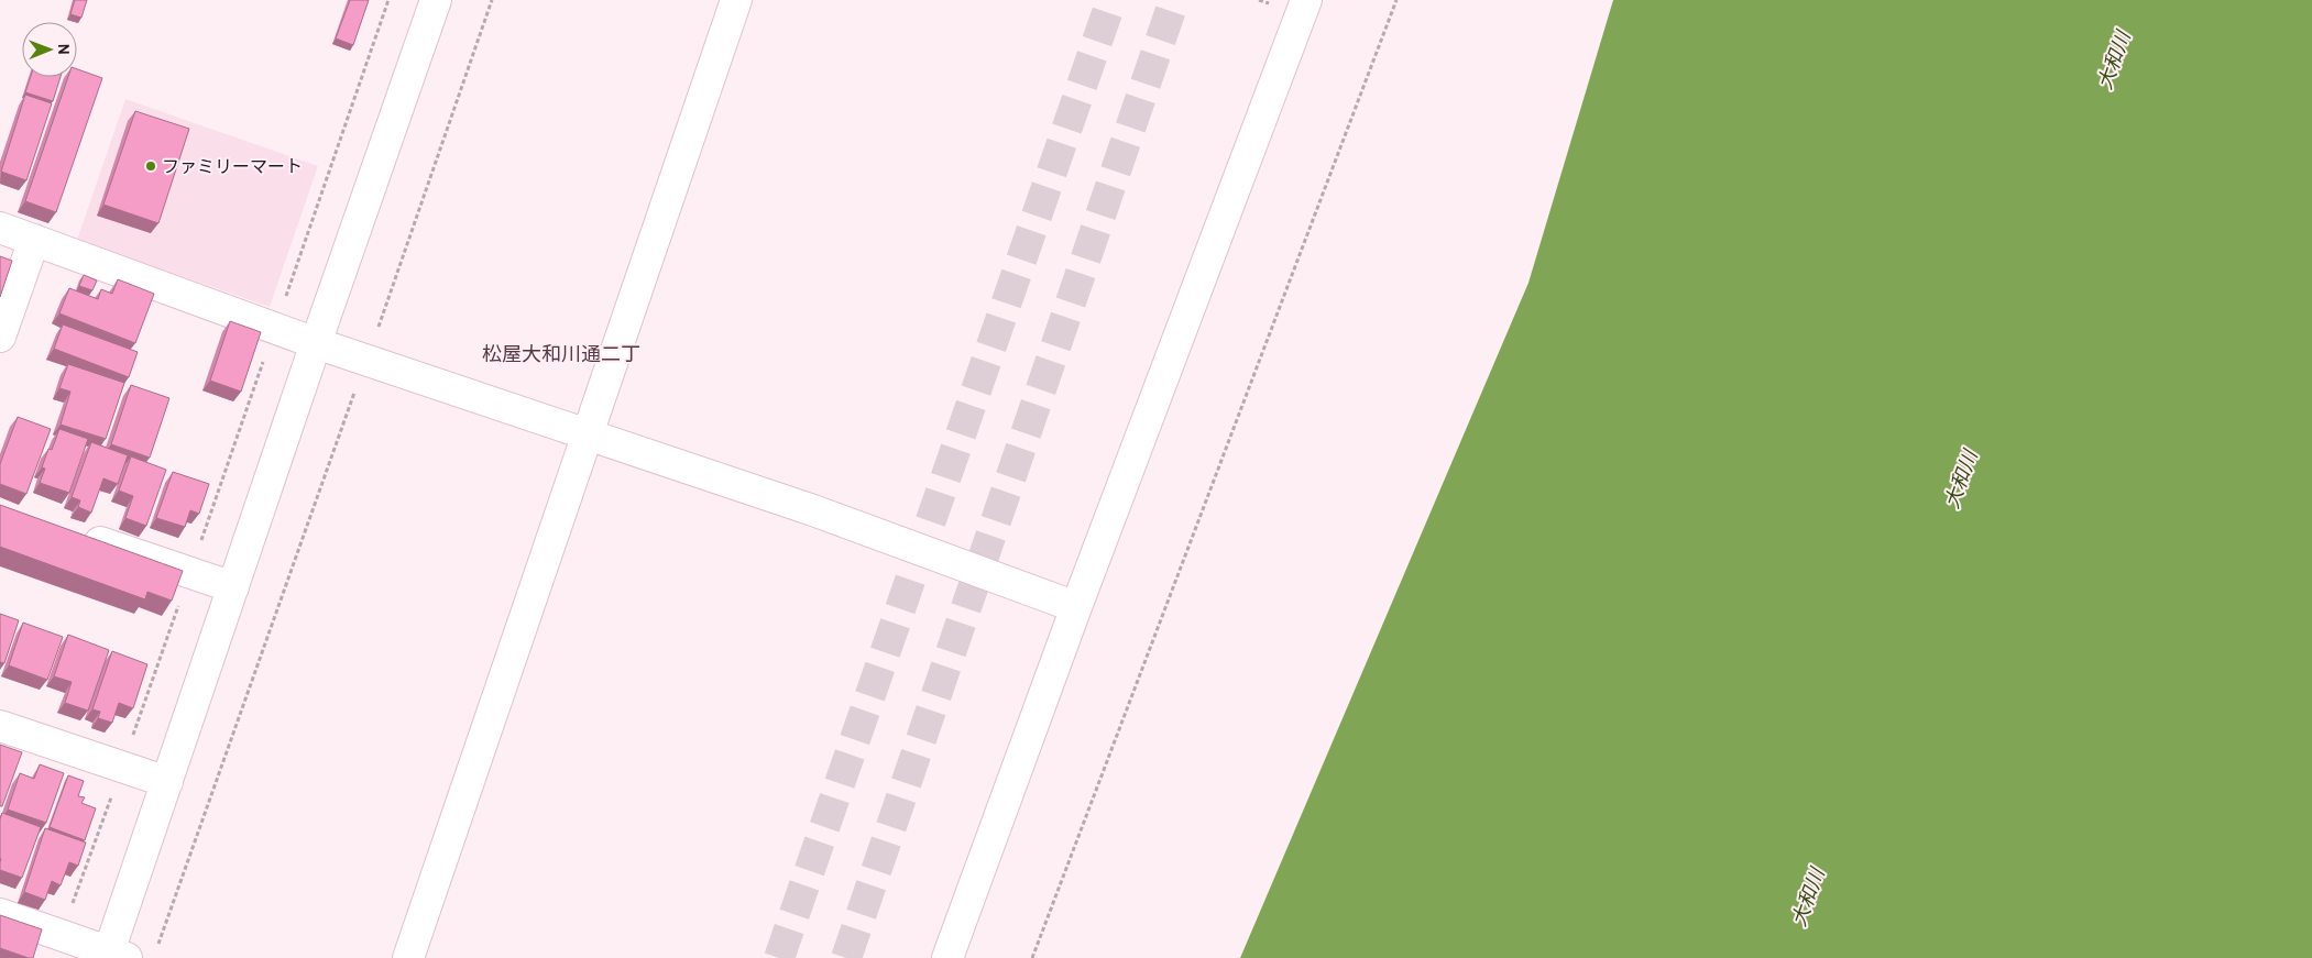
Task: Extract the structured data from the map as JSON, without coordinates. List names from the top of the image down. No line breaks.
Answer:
{"districts":["松屋大和川通二丁"],"water":["大和川"],"places":["ファミリーマート"],"north":"right"}
